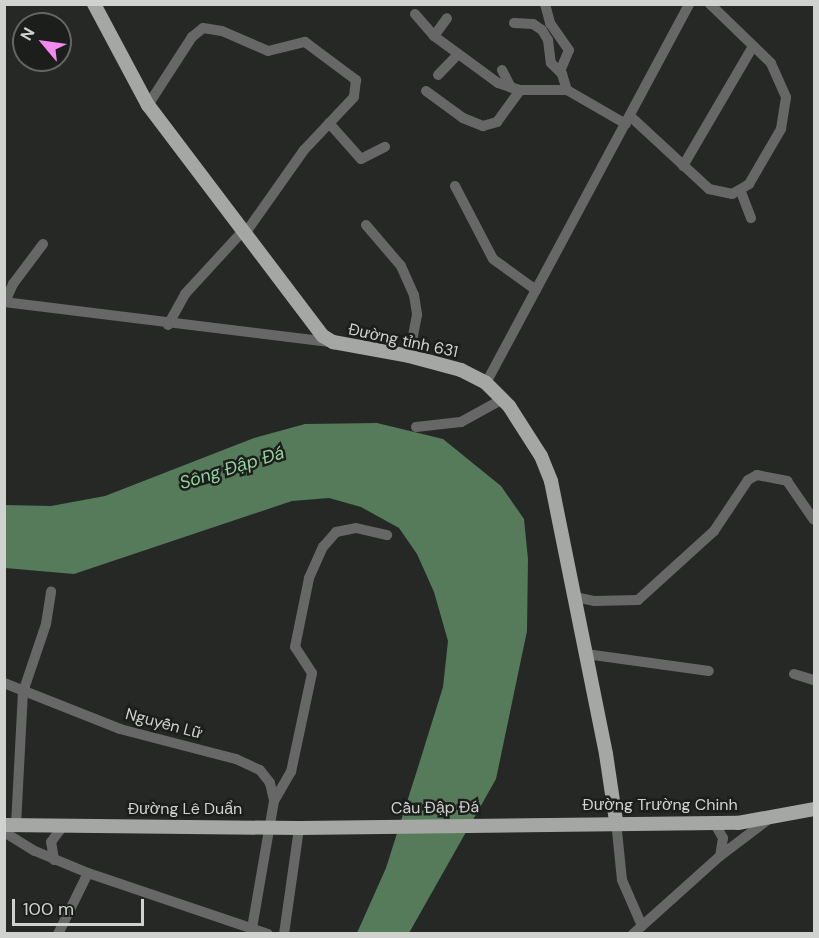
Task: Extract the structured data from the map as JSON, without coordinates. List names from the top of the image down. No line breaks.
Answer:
{"streets":{"main road":["Đường tỉnh 631","Đường Trường Chinh","Cầu Đập Đá","Đường Lê Duẩn"],"street":["Nguyễn Lữ"]},"crossings":[["Đường tỉnh 631","Đường Trường Chinh"],["Đường Trường Chinh","Cầu Đập Đá"],["Cầu Đập Đá","Đường Lê Duẩn"]],"water":["Sông Đập Đá"],"scale_bar":"100 m","north":"top left"}
